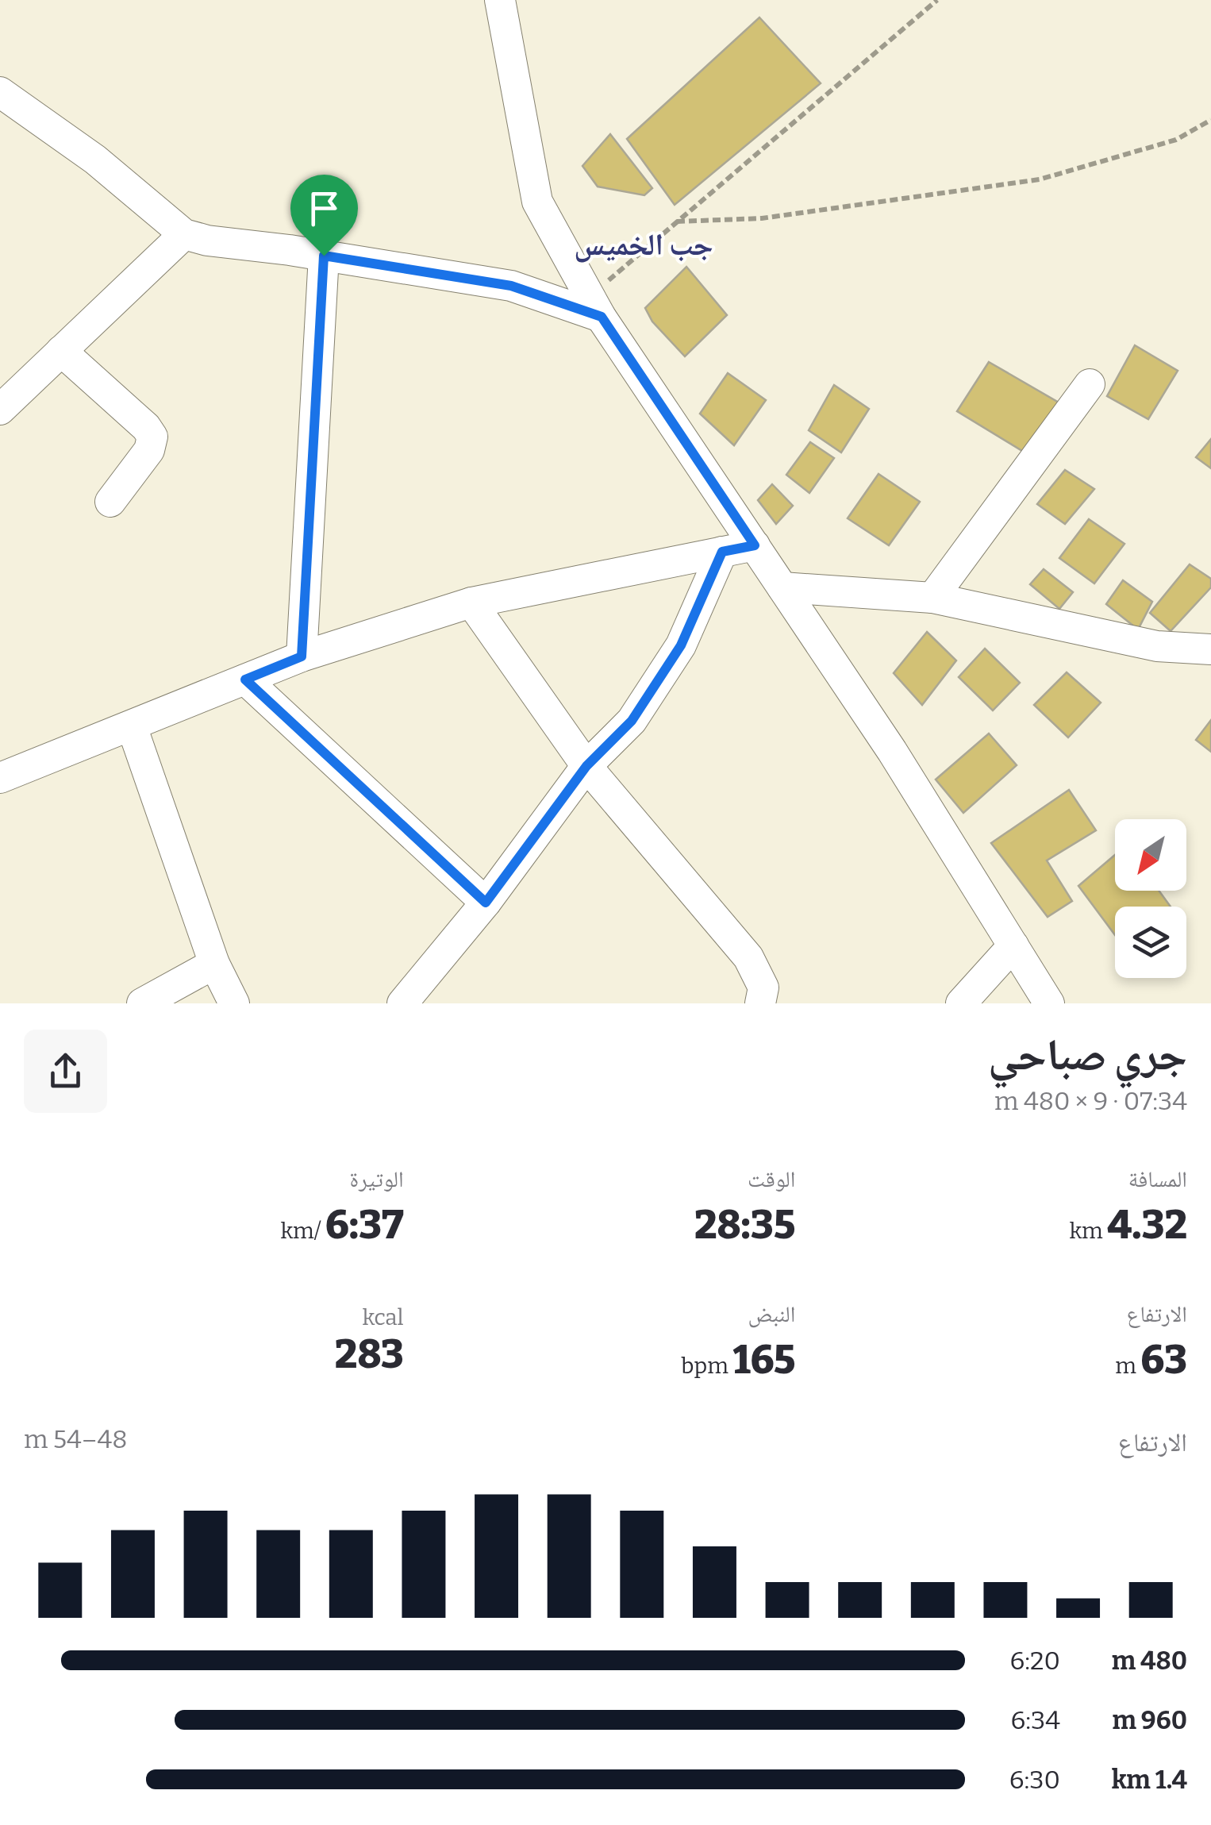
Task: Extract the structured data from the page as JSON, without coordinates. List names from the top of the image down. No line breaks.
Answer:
{"districts":["جب الخميس"],"north":"bottom left","page":{"heading":["جري صباحي","07:34 · 9 × 480 m"],"stats":[["المسافة","4.32 km"],["الوقت","28:35"],["الوتيرة","6:37 /km"],["الارتفاع","63 m"],["النبض","165 bpm"],["kcal","283"]],"chart":["الارتفاع","48–54 m"],"list":[{"name":"480 m","note":"6:20"},{"name":"960 m","note":"6:34"},{"name":"1.4 km","note":"6:30"}]}}
